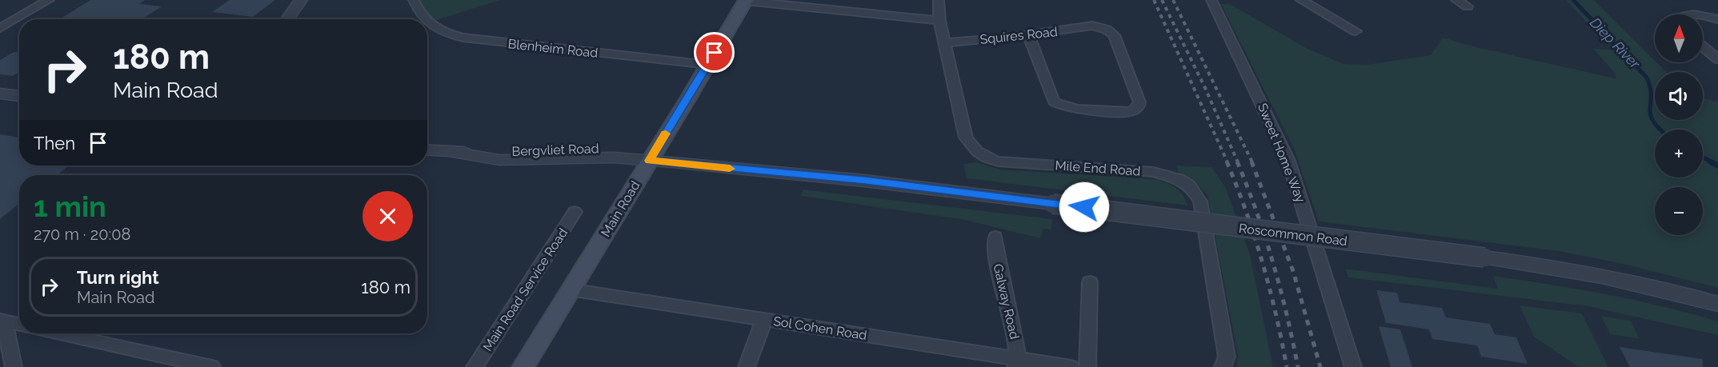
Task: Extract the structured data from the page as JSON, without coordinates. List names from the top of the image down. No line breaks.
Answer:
{"streets":{"main road":["Main Road"],"street":["Squires Road","Blenheim Road","Bergvliet Road","Sweet Home Way","Mile End Road","Roscommon Road","Main Road Service Road","Galway Road","Sol Cohen Road"]},"crossings":[["Squires Road","Mile End Road"],["Blenheim Road","Main Road"],["Bergvliet Road","Main Road"],["Bergvliet Road","Roscommon Road"],["Main Road","Roscommon Road"],["Main Road","Sol Cohen Road"],["Galway Road","Sol Cohen Road"]],"water":["Diep River"],"north":"top","page":{"map_buttons":["+","−"],"turn":["180 m","Main Road"],"then":"Then","heading":["1 min","270 m · 20:08"],"list":[{"name":"Turn right","note":"Main Road","value":"180 m"}]}}
